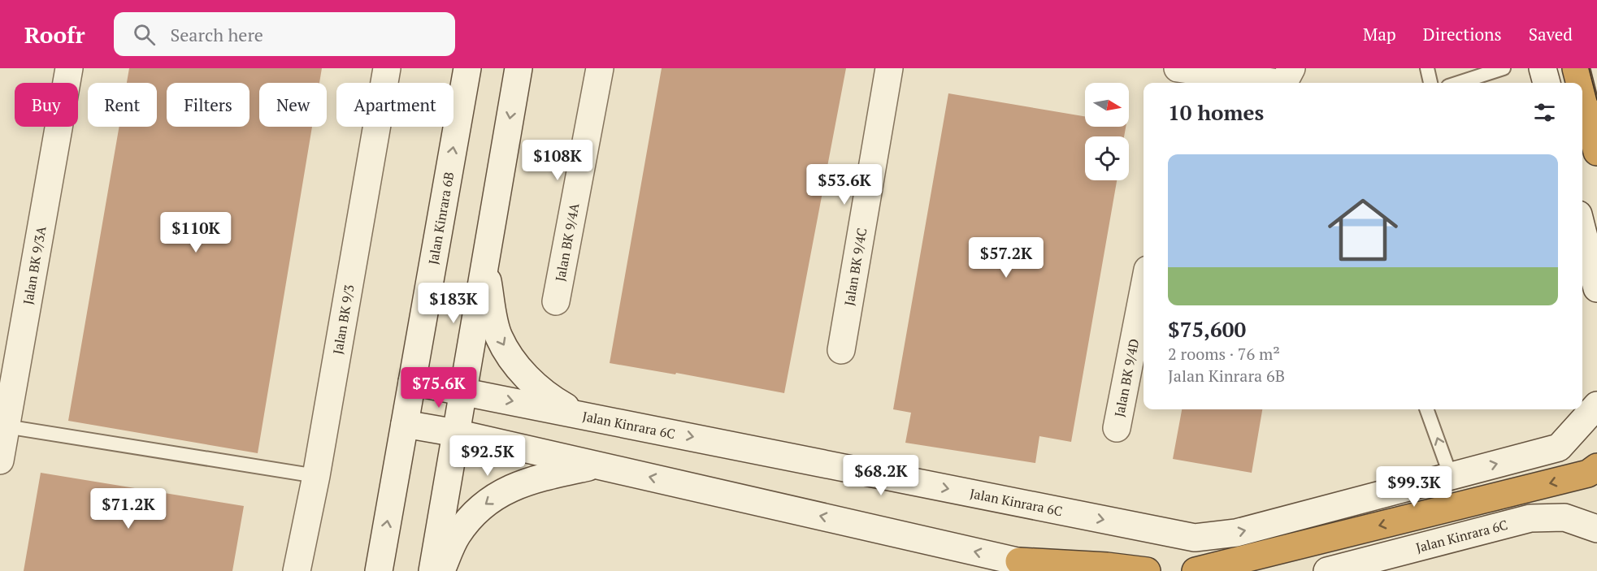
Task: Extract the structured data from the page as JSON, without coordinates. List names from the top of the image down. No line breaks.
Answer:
{"streets":{"street":["Jalan Kinrara 6B","Jalan BK 9/4A","Jalan BK 9/3A","Jalan BK 9/4C","Jalan BK 9/3","Jalan BK 9/4D","Jalan Kinrara 6C"]},"crossings":[["Jalan Kinrara 6B","Jalan Kinrara 6C"]],"north":"right","page":{"header":"Roofr","search":"Search here","nav":["Map","Directions","Saved"],"chip":["Buy","Rent","Filters","New","Apartment"],"heading":"10 homes","price":["$108K","$53.6K","$110K","$57.2K","$183K","$75.6K","$92.5K","$68.2K","$99.3K","$71.2K"],"list":[{"name":"$75,600","note":"2 rooms · 76 m² · Jalan Kinrara 6B"}]}}
